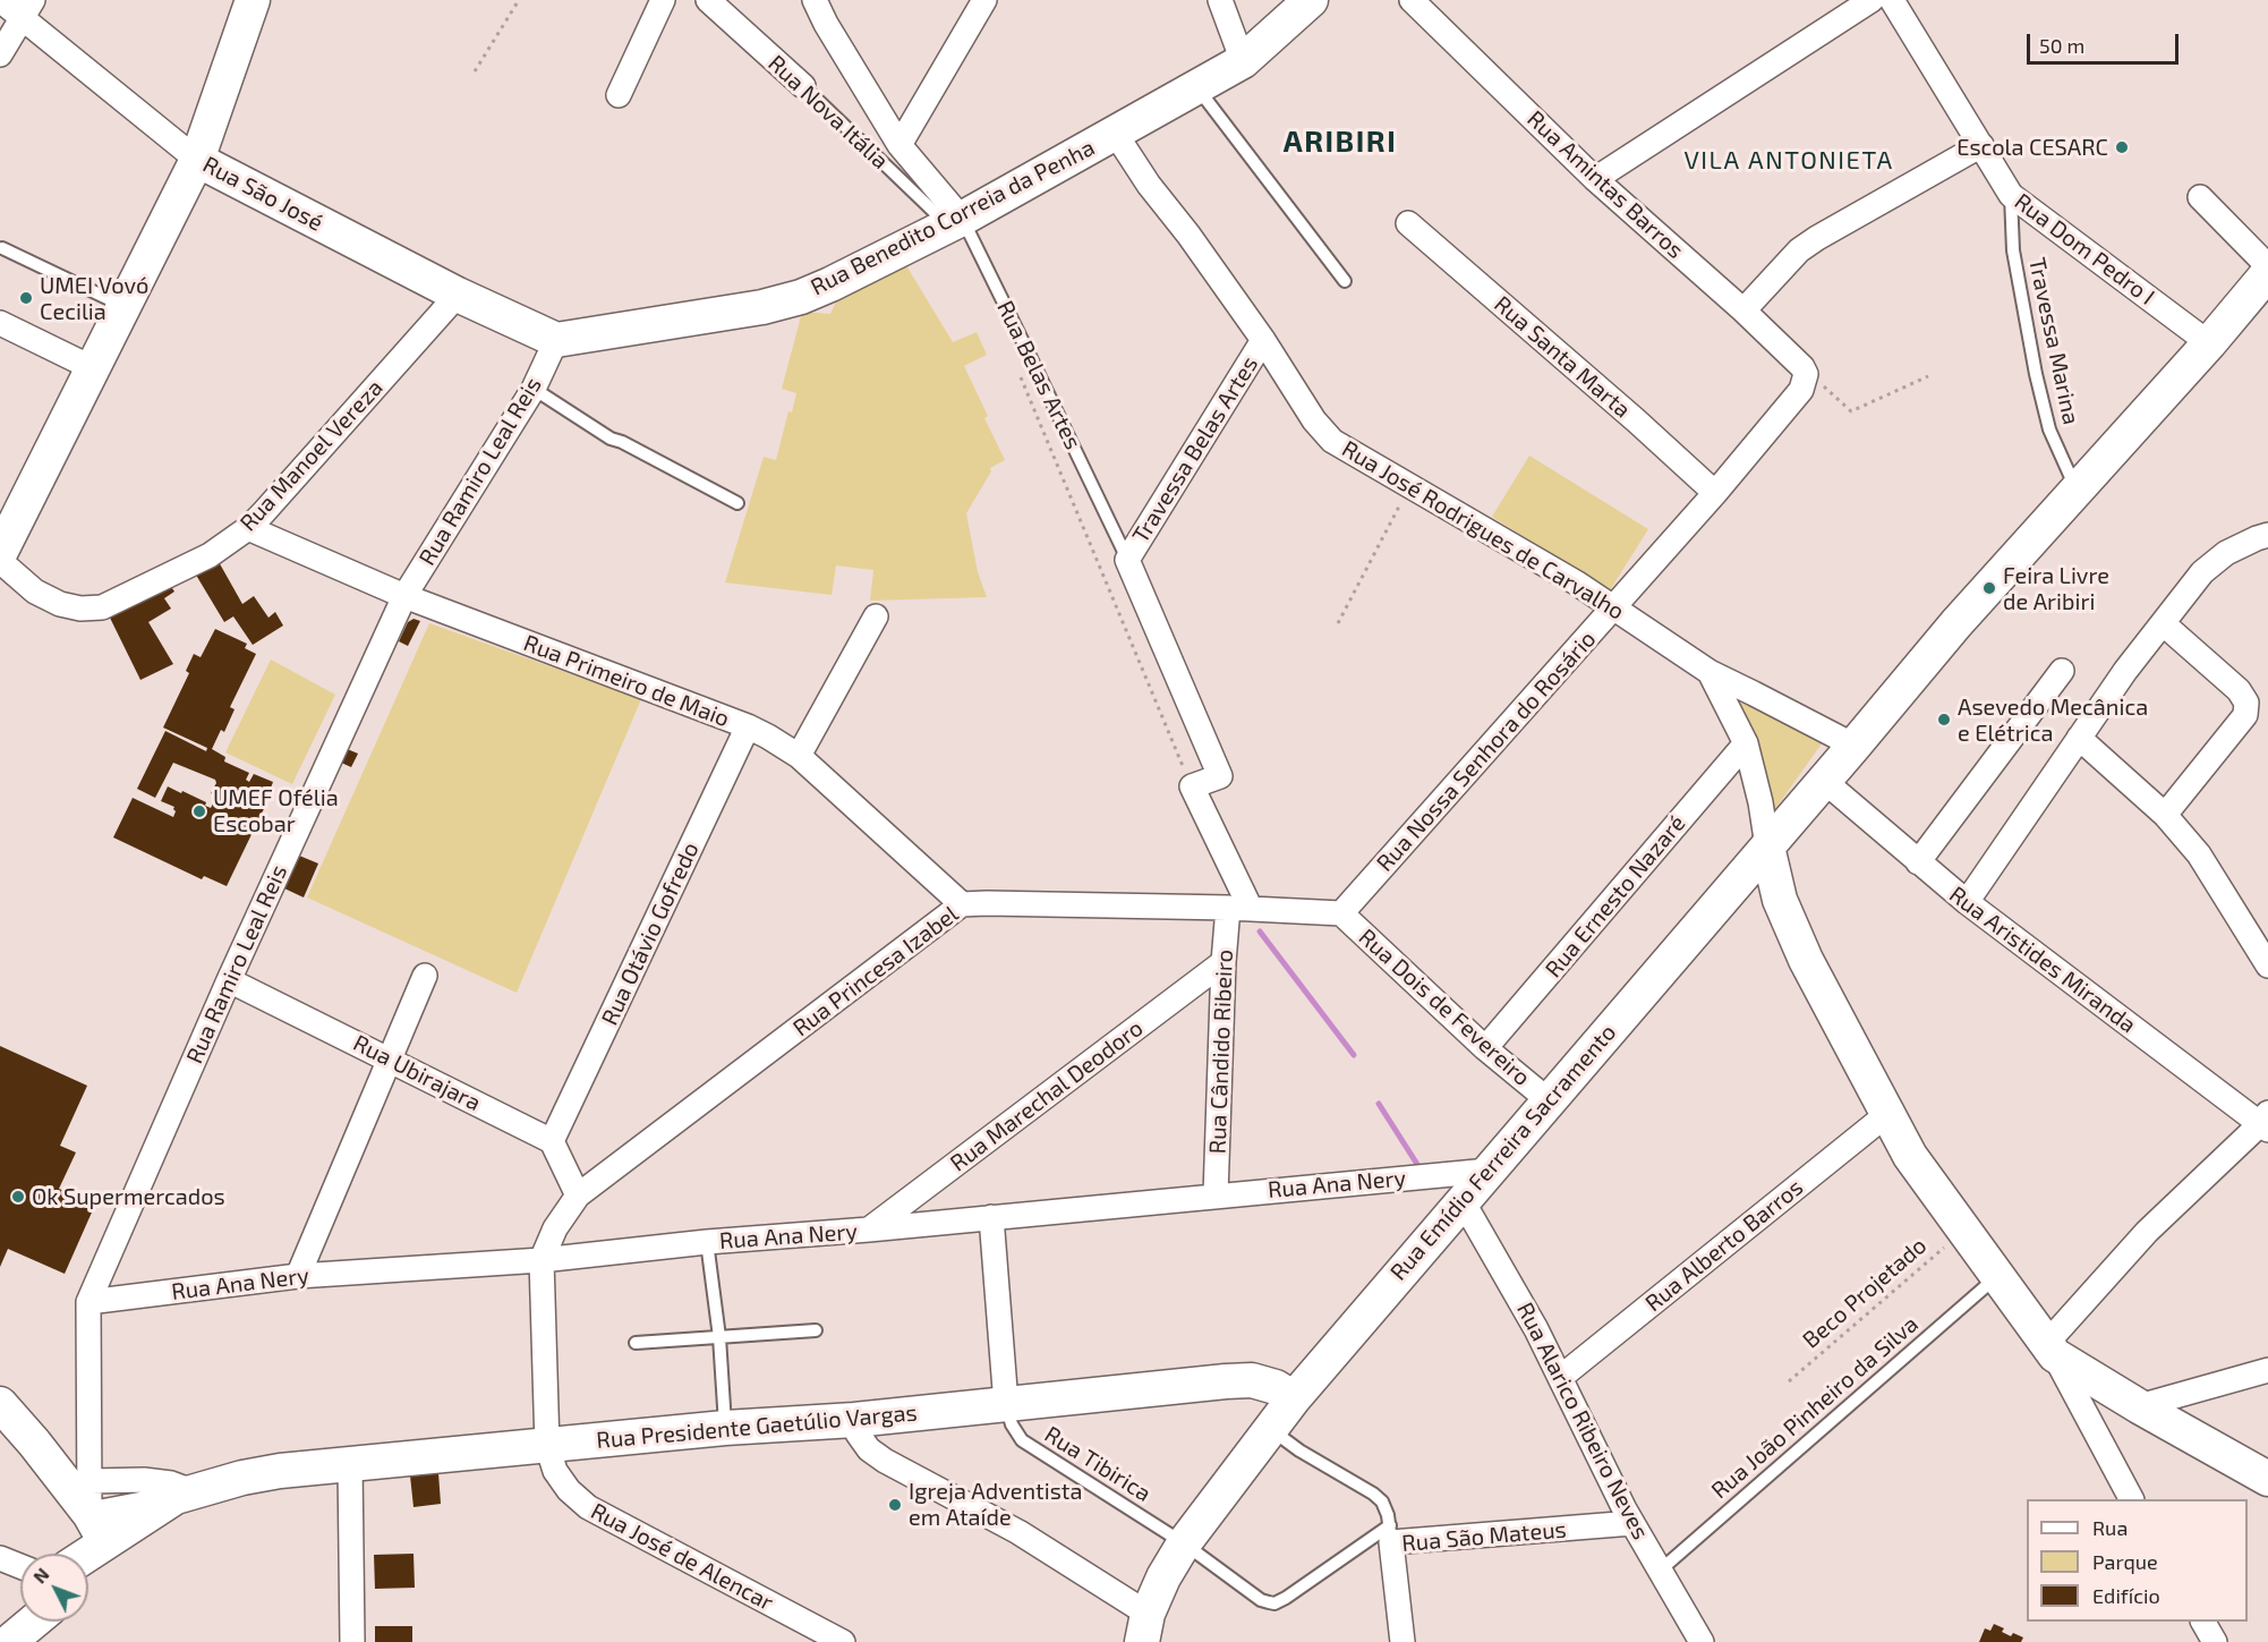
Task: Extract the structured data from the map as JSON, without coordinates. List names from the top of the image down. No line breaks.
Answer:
{"streets":{"street":["Rua Nova Itália","Rua Amintas Barros","Rua São José","Rua Benedito Correia da Penha","Rua Dom Pedro I","Rua Santa Marta","Rua Belas Artes","Travessa Belas Artes","Rua Manoel Vereza","Rua Ramiro Leal Reis","Rua José Rodrigues de Carvalho","Rua Primeiro de Maio","Rua Nossa Senhora do Rosário","Rua Ernesto Nazaré","Rua Otávio Gofredo","Rua Aristides Miranda","Rua Princesa Izabel","Rua Dois de Fevereiro","Rua Cândido Ribeiro","Rua Ubirajara","Rua Marechal Deodoro","Rua Emídio Ferreira Sacramento","Rua Ana Nery","Rua Alberto Barros","Rua Alarico Ribeiro Neves","Rua Presidente Gaetúlio Vargas","Rua São Mateus","Rua José de Alencar"],"lane":["Travessa Marina","Rua João Pinheiro da Silva","Rua Tibirica"],"path":["Beco Projetado"]},"crossings":[["Rua Nova Itália","Rua Benedito Correia da Penha"],["Rua Nova Itália","Rua Belas Artes"],["Rua Amintas Barros","Rua Nossa Senhora do Rosário"],["Rua São José","Rua Benedito Correia da Penha"],["Rua São José","Rua Manoel Vereza"],["Rua São José","Rua Ramiro Leal Reis"],["Rua Benedito Correia da Penha","Rua Belas Artes"],["Rua Benedito Correia da Penha","Rua Ramiro Leal Reis"],["Rua Benedito Correia da Penha","Rua José Rodrigues de Carvalho"],["Rua Dom Pedro I","Travessa Marina"],["Rua Dom Pedro I","Rua Emídio Ferreira Sacramento"],["Travessa Marina","Rua Emídio Ferreira Sacramento"],["Rua Santa Marta","Rua Nossa Senhora do Rosário"],["Rua Belas Artes","Travessa Belas Artes"],["Travessa Belas Artes","Rua José Rodrigues de Carvalho"],["Rua Manoel Vereza","Rua Primeiro de Maio"],["Rua Ramiro Leal Reis","Rua Primeiro de Maio"],["Rua Ramiro Leal Reis","Rua Ubirajara"],["Rua Ramiro Leal Reis","Rua Ana Nery"],["Rua Ramiro Leal Reis","Rua Presidente Gaetúlio Vargas"],["Rua José Rodrigues de Carvalho","Rua Nossa Senhora do Rosário"],["Rua José Rodrigues de Carvalho","Rua Ernesto Nazaré"],["Rua José Rodrigues de Carvalho","Rua Emídio Ferreira Sacramento"],["Rua Primeiro de Maio","Rua Otávio Gofredo"],["Rua Primeiro de Maio","Rua Princesa Izabel"],["Rua Nossa Senhora do Rosário","Rua Princesa Izabel"],["Rua Nossa Senhora do Rosário","Rua Dois de Fevereiro"],["Rua Ernesto Nazaré","Rua Dois de Fevereiro"],["Rua Otávio Gofredo","Rua Ubirajara"],["Rua Aristides Miranda","Rua Emídio Ferreira Sacramento"],["Rua Princesa Izabel","Rua Dois de Fevereiro"],["Rua Princesa Izabel","Rua Cândido Ribeiro"],["Rua Princesa Izabel","Rua Ana Nery"],["Rua Princesa Izabel","Rua José de Alencar"],["Rua Dois de Fevereiro","Rua Emídio Ferreira Sacramento"],["Rua Cândido Ribeiro","Rua Marechal Deodoro"],["Rua Cândido Ribeiro","Rua Ana Nery"],["Rua Marechal Deodoro","Rua Ana Nery"],["Rua Emídio Ferreira Sacramento","Rua Ana Nery"],["Rua Emídio Ferreira Sacramento","Rua Alarico Ribeiro Neves"],["Rua Emídio Ferreira Sacramento","Rua Presidente Gaetúlio Vargas"],["Rua Emídio Ferreira Sacramento","Rua Tibirica"],["Rua Ana Nery","Rua José de Alencar"],["Rua Alberto Barros","Rua Alarico Ribeiro Neves"],["Rua João Pinheiro da Silva","Rua Alarico Ribeiro Neves"],["Rua Alarico Ribeiro Neves","Rua São Mateus"],["Rua Presidente Gaetúlio Vargas","Rua Tibirica"],["Rua Presidente Gaetúlio Vargas","Rua José de Alencar"],["Rua Tibirica","Rua São Mateus"]],"districts":["ARIBIRI","VILA ANTONIETA"],"places":["Escola CESARC","UMEI Vovó Cecilia","Feira Livre de Aribiri","Asevedo Mecânica e Elétrica","UMEF Ofélia Escobar","Ok Supermercados","Igreja Adventista em Ataíde"],"legend":["Rua","Parque","Edifício"],"scale_bar":"50 m","north":"top left"}
